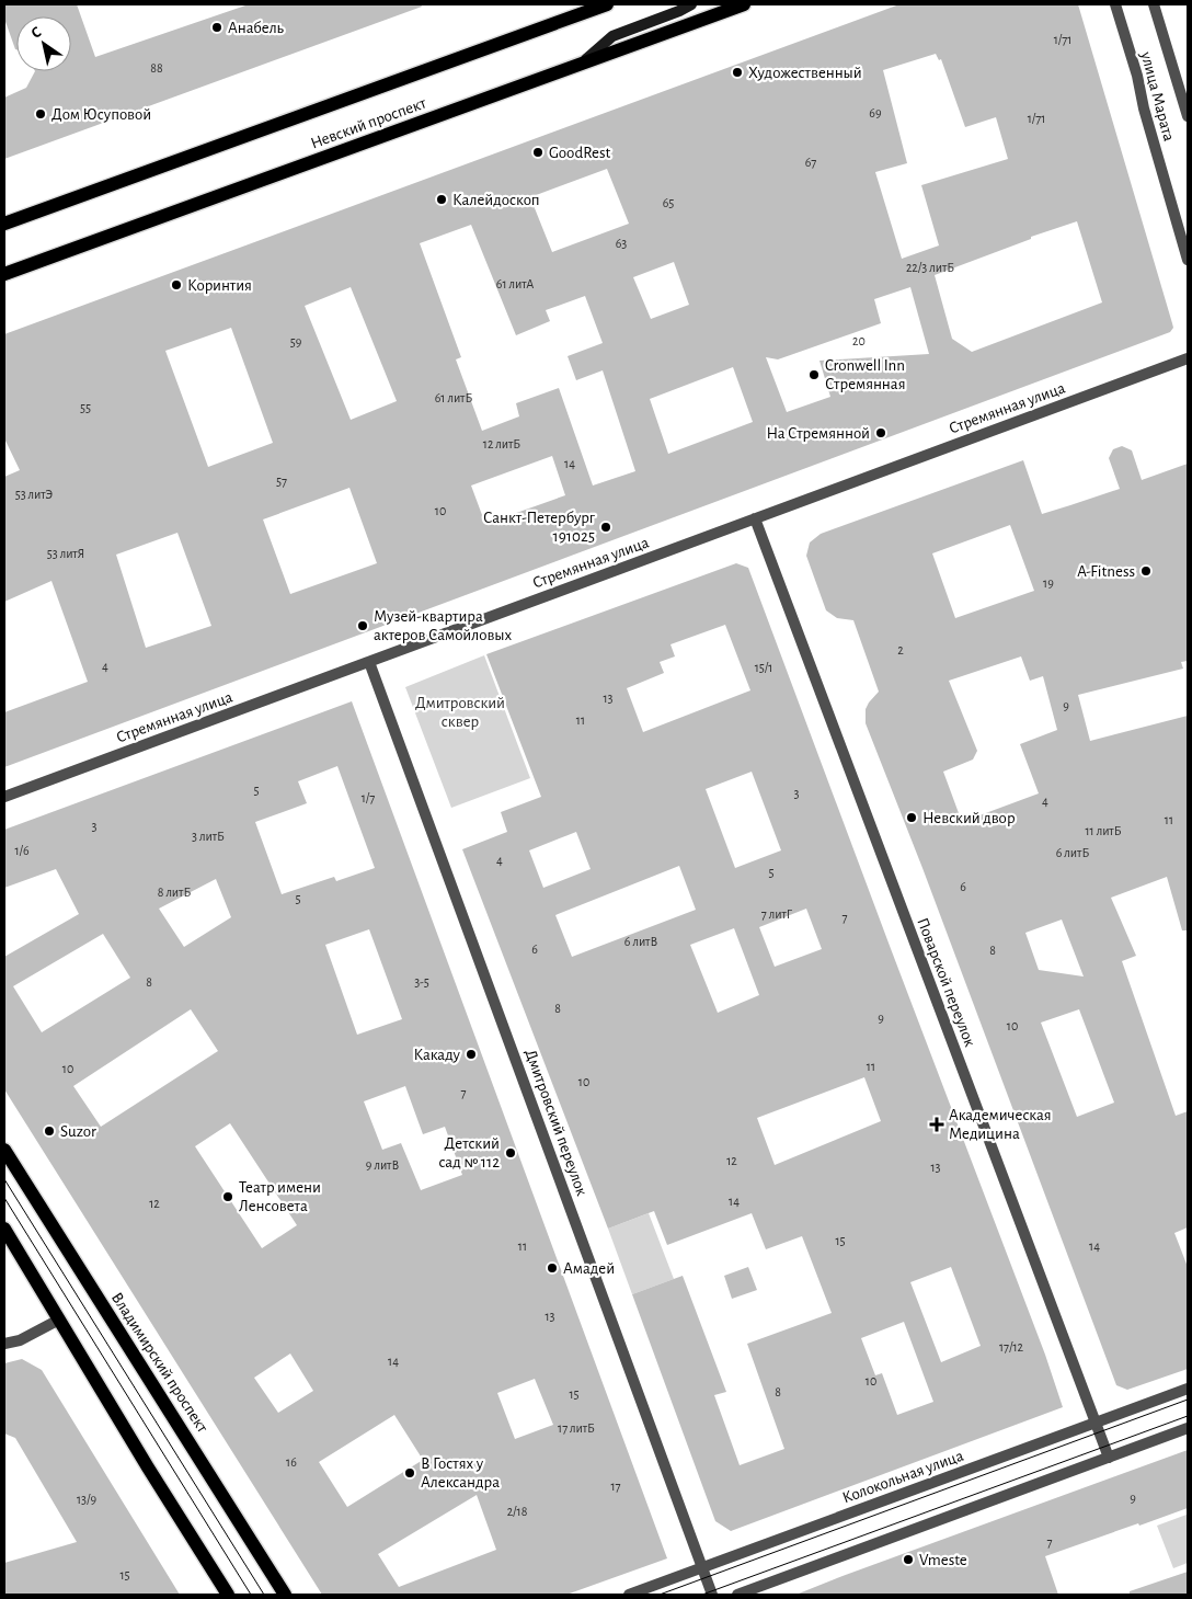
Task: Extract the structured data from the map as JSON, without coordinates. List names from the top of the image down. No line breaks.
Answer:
{"streets":{"main road":["Невский проспект","Владимирский проспект"],"street":["улица Марата","Стремянная улица","Поварской переулок","Дмитровский переулок","Колокольная улица"]},"crossings":[["Стремянная улица","Поварской переулок"],["Стремянная улица","Дмитровский переулок"],["Поварской переулок","Колокольная улица"],["Дмитровский переулок","Колокольная улица"]],"parks":["Дмитровский сквер"],"places":{"other":["Анабель","Художественный","Дом Юсуповой","GoodRest","Калейдоскоп","Коринтия","Cronwell Inn Стремянная","На Стремянной","Санкт-Петербург 191025","A-Fitness","Музей-квартира актеров Самойловых","Невский двор","Какаду","Suzor","Детский сад № 112","Театр имени Ленсовета","Амадей","В Гостях у Александра","Vmeste"],"health":["Академическая Медицина"]},"house_numbers":["1/71","88","69","1/71","67","65","63","22/3 литБ","61 литА","20","59","61 литБ","55","12 литБ","14","57","53 литЭ","10","53 литЯ","19","2","4","15/1","13","9","11","5","3","1/7","4","11","3","11 литБ","3 литБ","1/6","6 литБ","4","5","6","8 литБ","5","7 литГ","7","6 литВ","6","8","8","3-5","8","9","10","11","10","10","7","12","9 литВ","13","14","12","15","11","14","13","17/12","14","10","8","15","17 литБ","16","17","9","13/9","2/18","7","15"],"north":"top left"}
